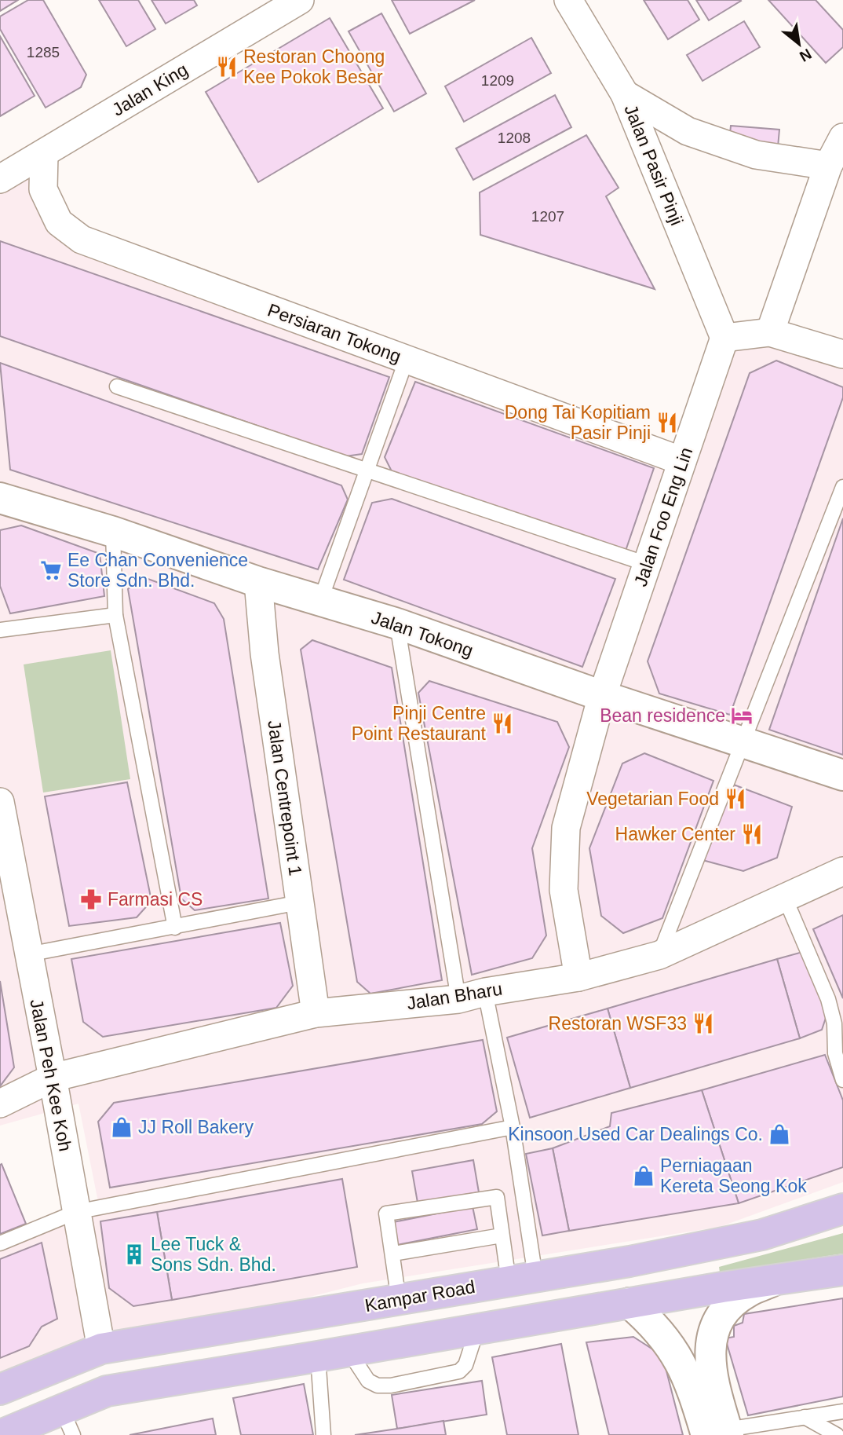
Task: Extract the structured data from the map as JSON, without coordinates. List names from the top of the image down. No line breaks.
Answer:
{"streets":{"main road":["Jalan Tokong","Kampar Road"],"street":["Jalan King","Jalan Pasir Pinji","Persiaran Tokong","Jalan Foo Eng Lin","Jalan Centrepoint 1","Jalan Bharu","Jalan Peh Kee Koh"]},"crossings":[["Jalan King","Persiaran Tokong"],["Jalan Pasir Pinji","Jalan Foo Eng Lin"],["Persiaran Tokong","Jalan Foo Eng Lin"],["Jalan Foo Eng Lin","Jalan Tokong"],["Jalan Foo Eng Lin","Jalan Bharu"],["Jalan Tokong","Jalan Centrepoint 1"],["Jalan Centrepoint 1","Jalan Bharu"],["Jalan Bharu","Jalan Peh Kee Koh"],["Jalan Peh Kee Koh","Kampar Road"]],"places":{"restaurant":["Restoran Choong Kee Pokok Besar","Dong Tai Kopitiam Pasir Pinji","Pinji Centre Point Restaurant","Vegetarian Food","Hawker Center","Restoran WSF33"],"supermarket":["Ee Chan Convenience Store Sdn. Bhd."],"hotel":["Bean residence"],"pharmacy":["Farmasi CS"],"shop":["JJ Roll Bakery","Kinsoon Used Car Dealings Co.","Perniagaan Kereta Seong Kok"],"building":["Lee Tuck & Sons Sdn. Bhd."]},"house_numbers":["1285","1209","1208","1207"],"north":"bottom right"}
